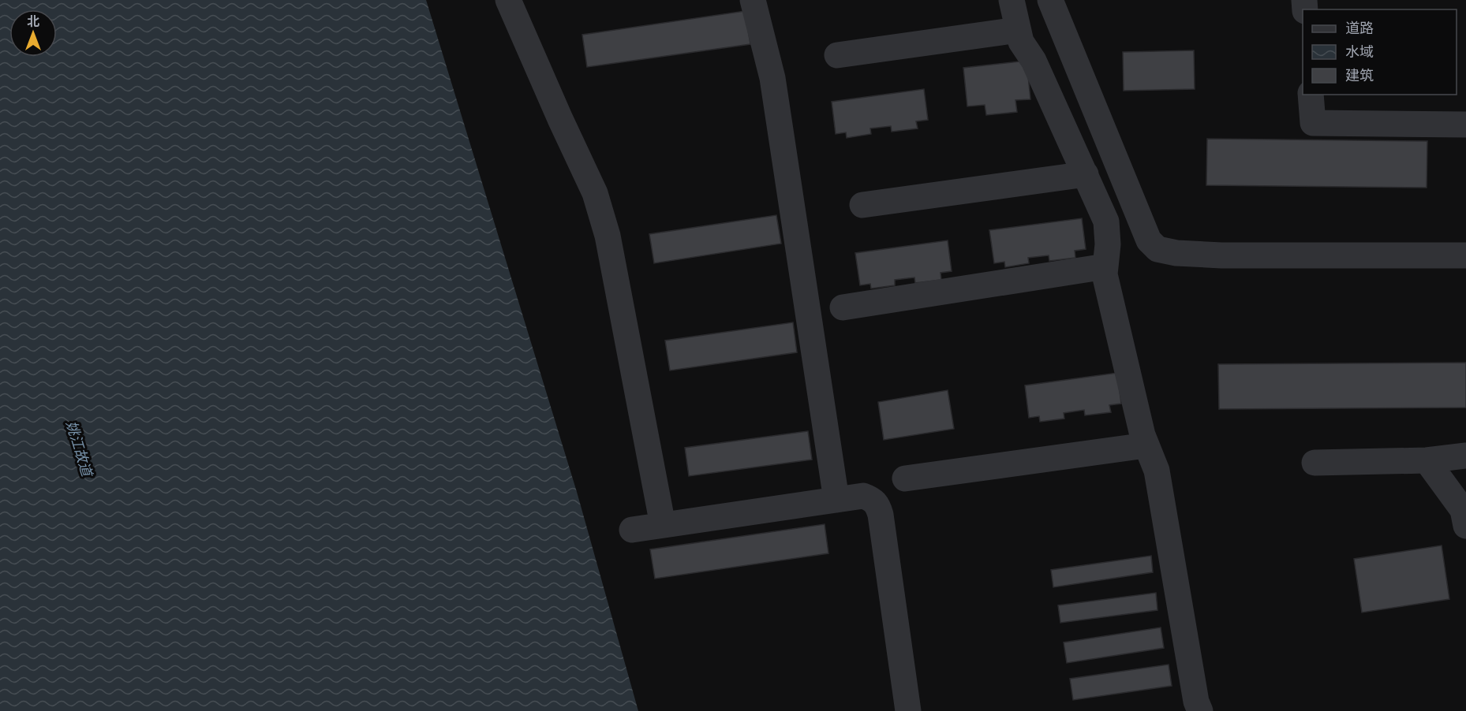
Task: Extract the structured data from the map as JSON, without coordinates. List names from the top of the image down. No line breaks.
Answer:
{"water":["姚江故道"],"legend":["道路","水域","建筑"],"north":"top"}
